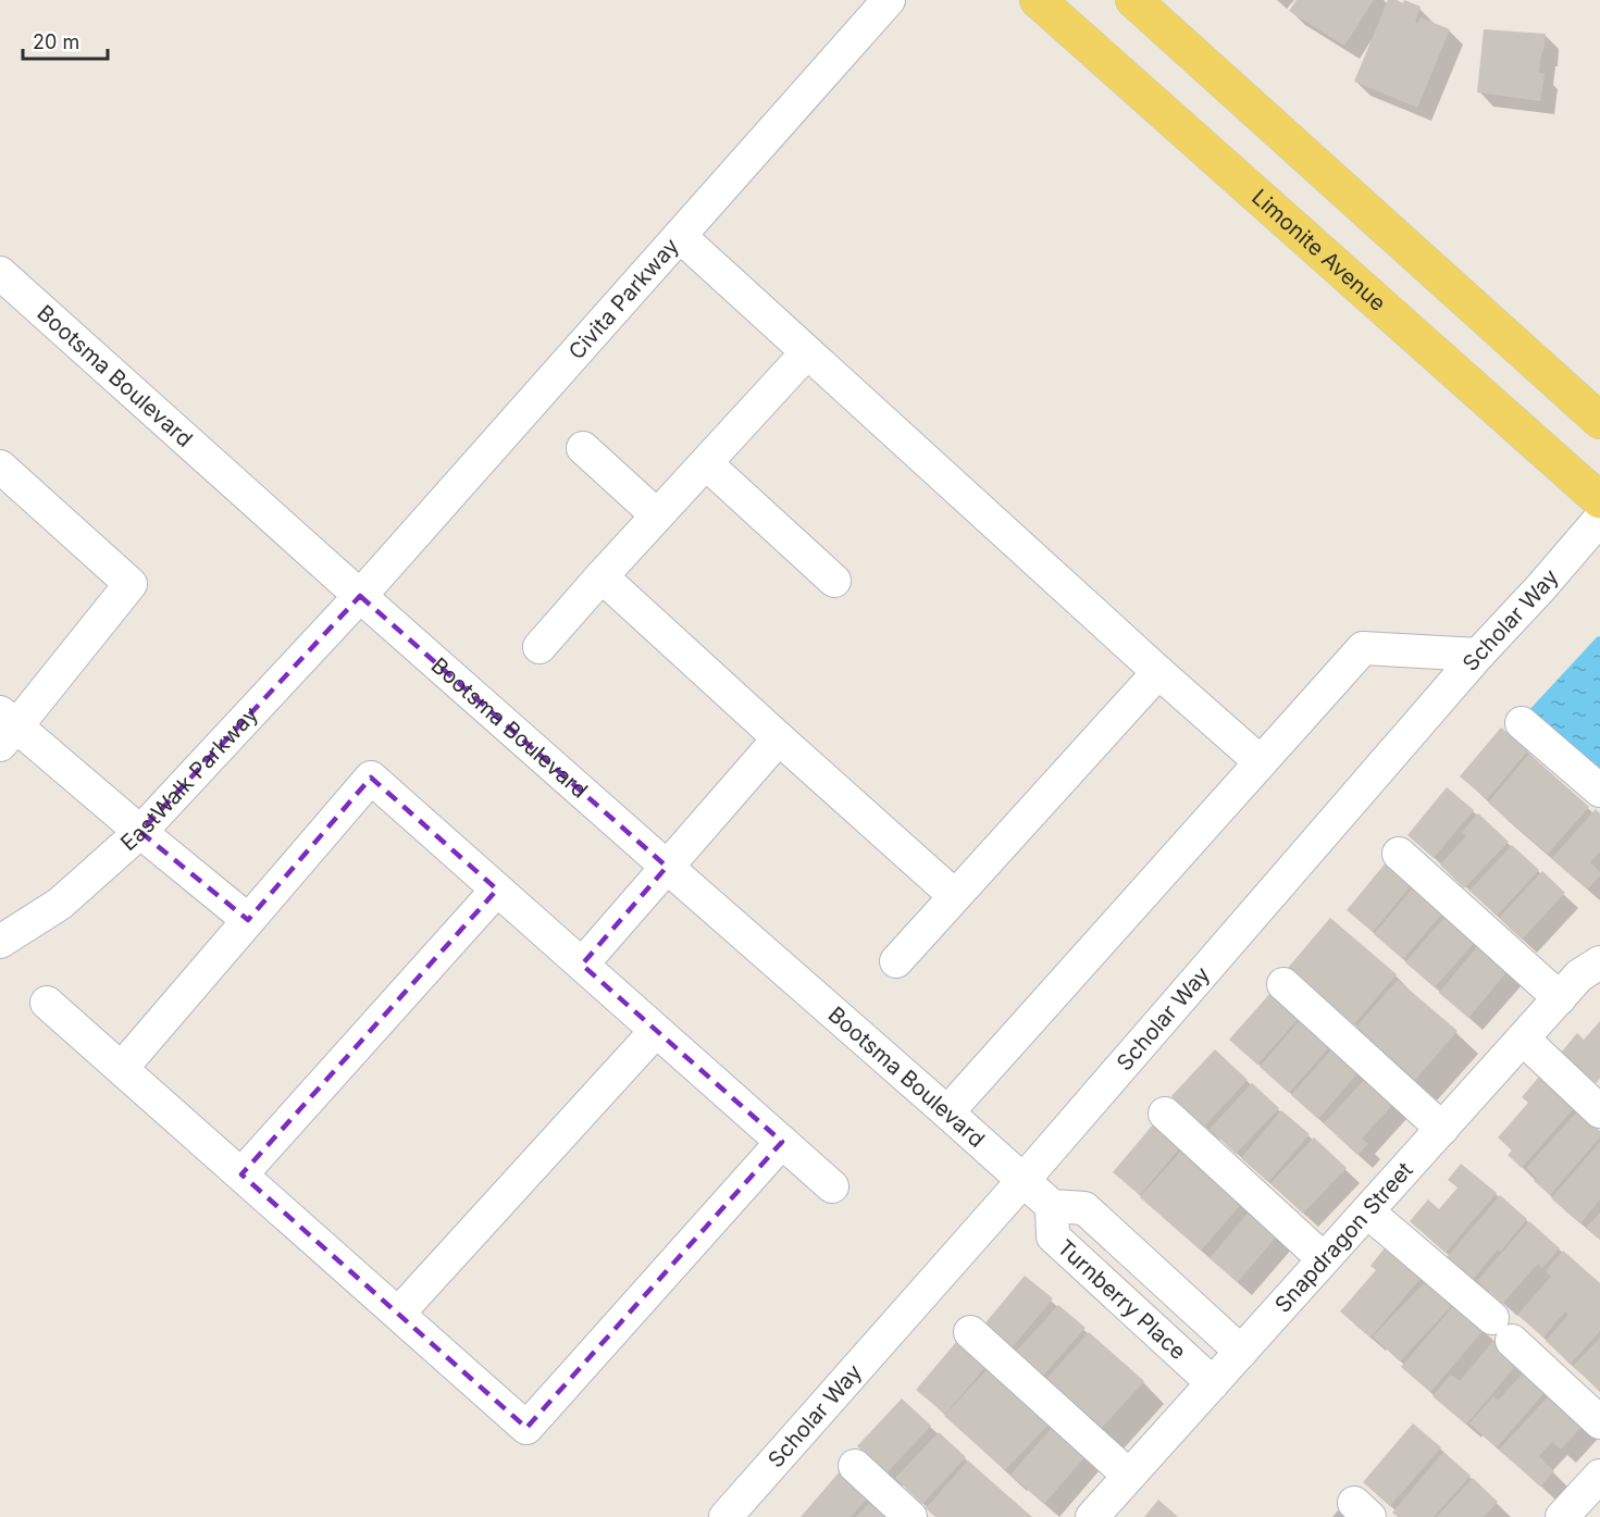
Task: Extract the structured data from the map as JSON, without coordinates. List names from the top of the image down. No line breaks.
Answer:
{"streets":{"main road":["Limonite Avenue"],"street":["Civita Parkway","Bootsma Boulevard","Scholar Way","EastWalk Parkway","Snapdragon Street","Turnberry Place"]},"crossings":[["Civita Parkway","Bootsma Boulevard"],["Civita Parkway","EastWalk Parkway"],["Bootsma Boulevard","Scholar Way"],["Bootsma Boulevard","EastWalk Parkway"],["Snapdragon Street","Turnberry Place"]],"scale_bar":"20 m"}
